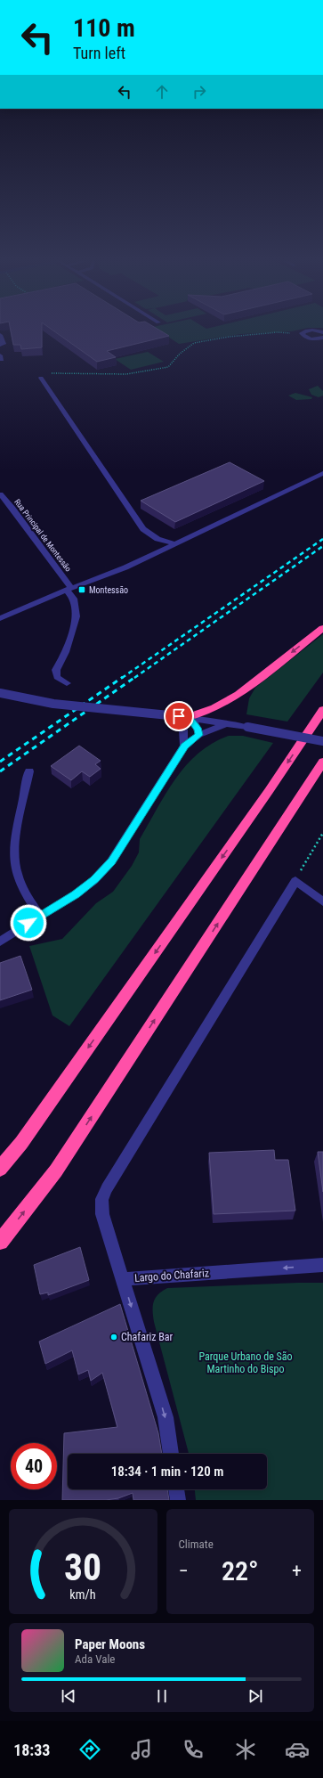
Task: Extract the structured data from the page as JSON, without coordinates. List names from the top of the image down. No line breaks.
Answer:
{"streets":{"street":["Rua Principal de Montessão","Largo do Chafariz"]},"parks":["Parque Urbano de São Martinho do Bispo"],"places":{"transit":["Montessão"],"other":["Chafariz Bar"]},"page":{"turn":["110 m","Turn left"],"limit":"40","trip":"18:34 · 1 min · 120 m","tile":"Climate","heat":["−","22°","+"],"song":["Paper Moons","Ada Vale"],"tabs":"18:33","gauge":["30","km/h"]}}
